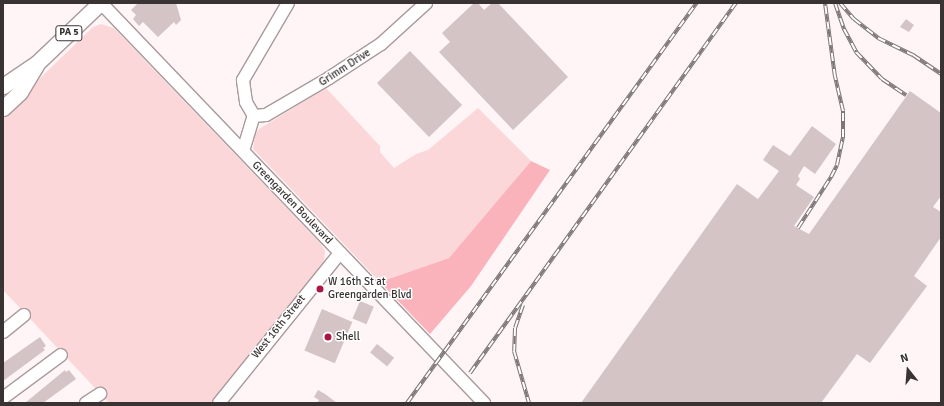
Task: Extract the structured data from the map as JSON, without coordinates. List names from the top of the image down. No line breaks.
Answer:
{"streets":{"main road":["PA 5"],"street":["Grimm Drive","Greengarden Boulevard","West 16th Street"]},"crossings":[["PA 5","Greengarden Boulevard"],["Greengarden Boulevard","West 16th Street"]],"places":["W 16th St at Greengarden Blvd","Shell"],"north":"top"}
